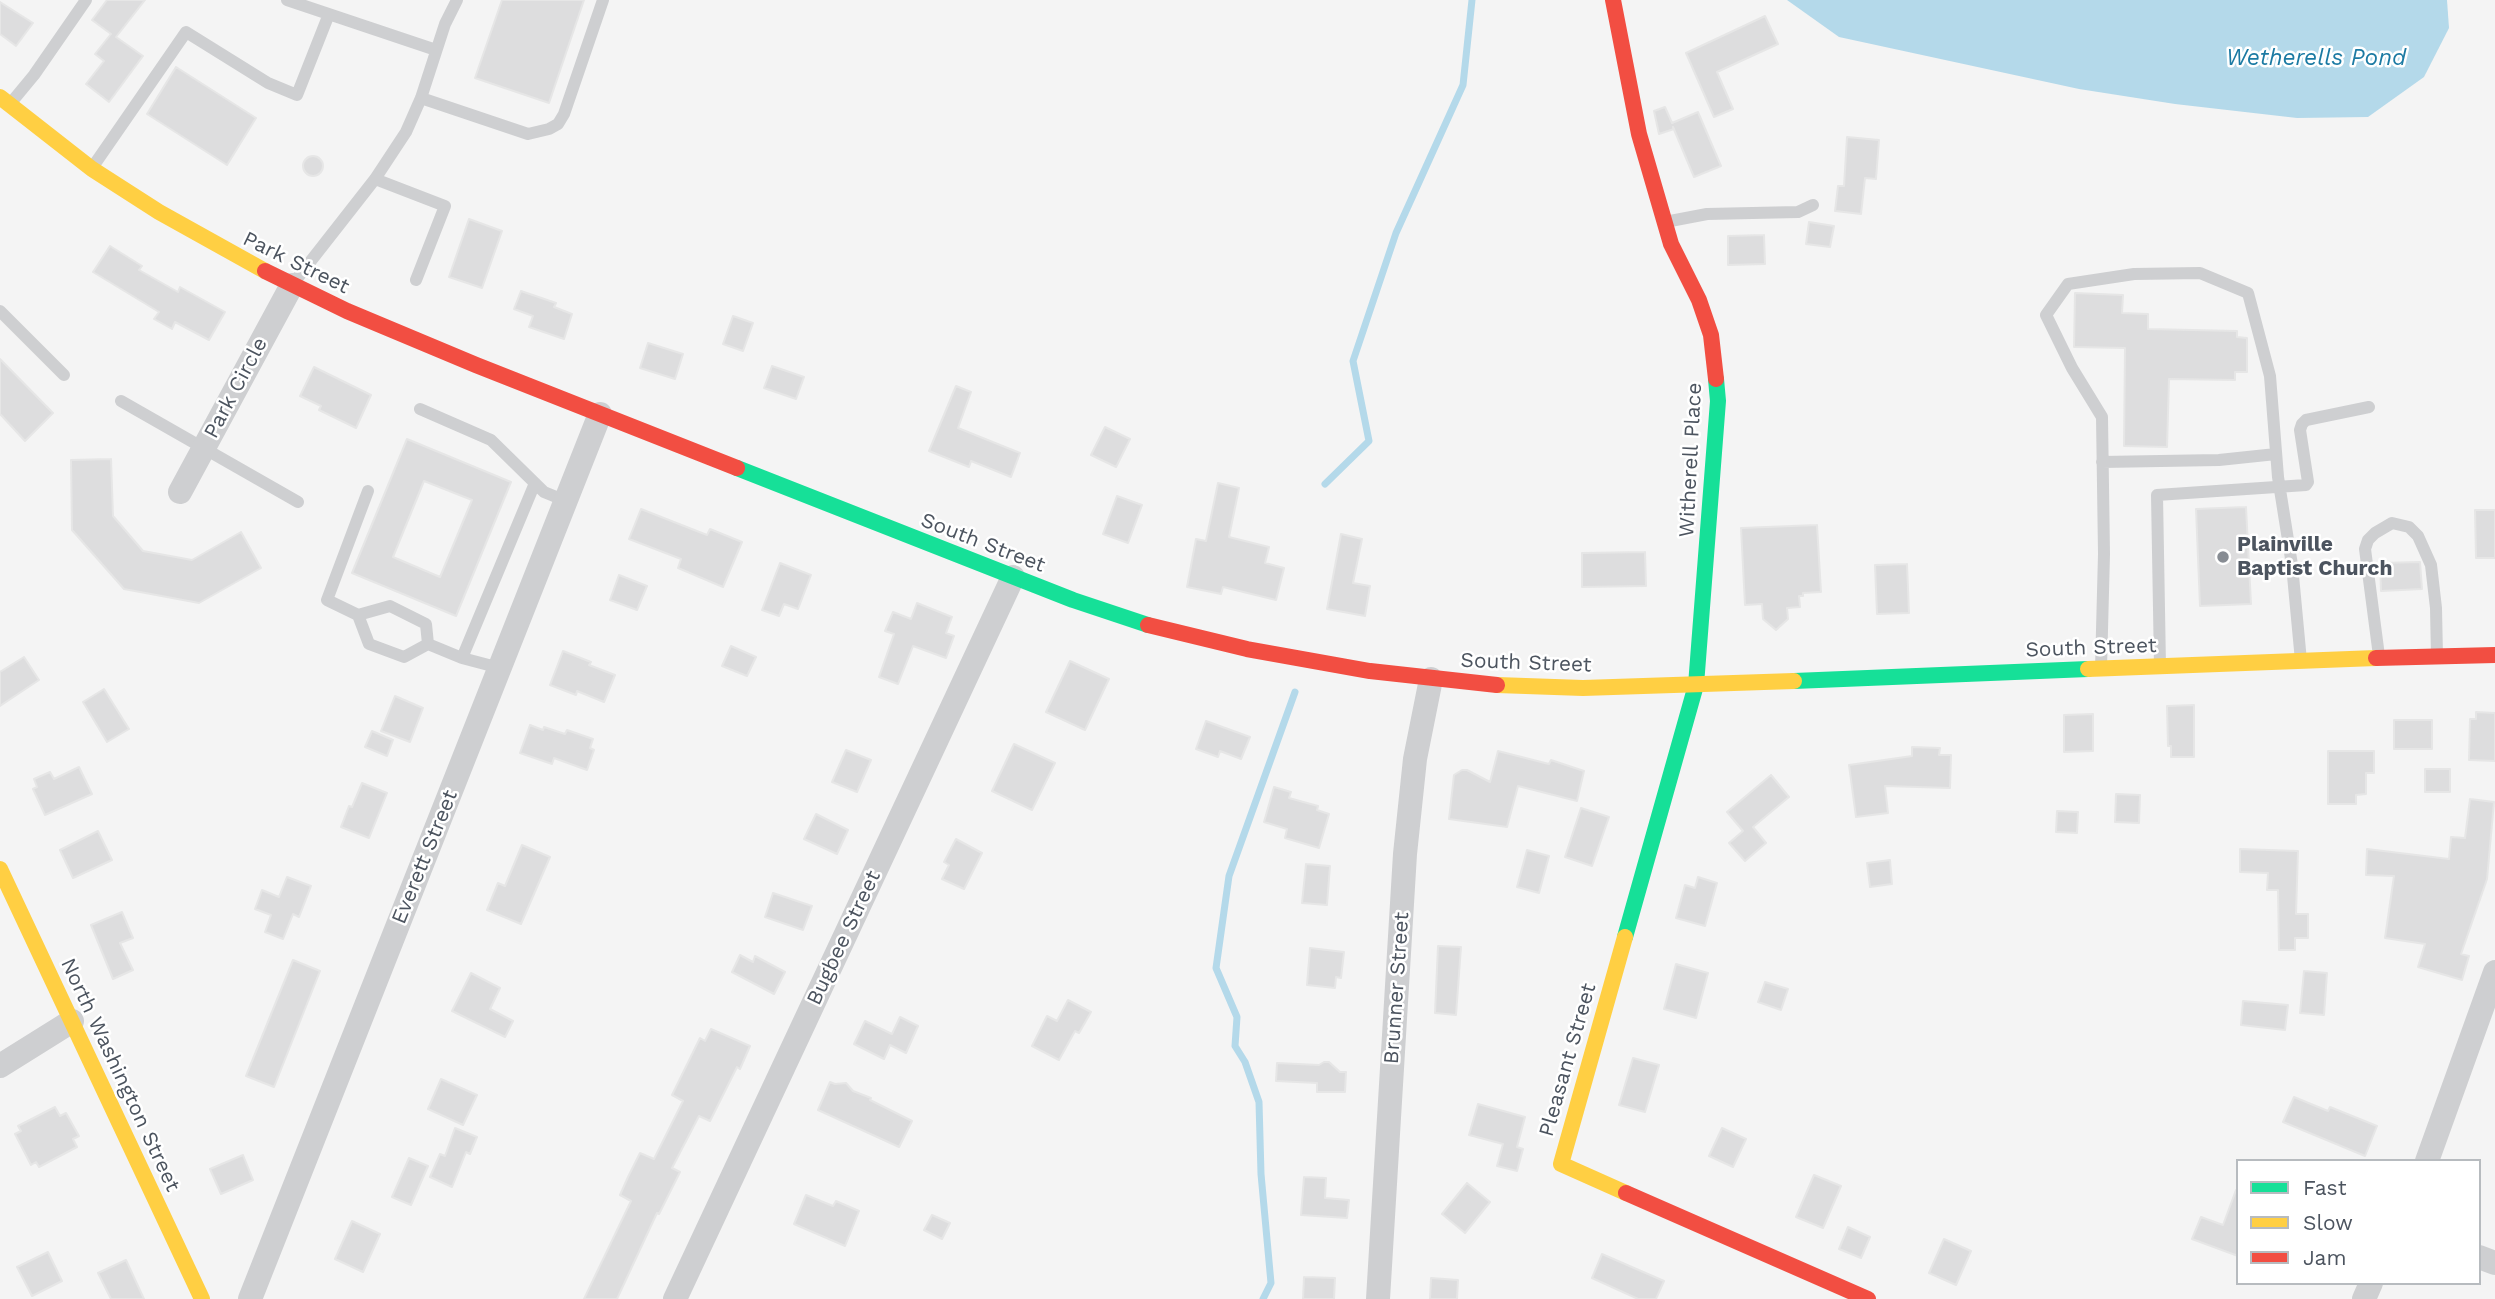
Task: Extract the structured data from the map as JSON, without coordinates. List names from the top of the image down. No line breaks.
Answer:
{"streets":{"main road":["Park Street","Witherell Place","South Street","Pleasant Street","North Washington Street"],"street":["Park Circle","Everett Street","Bugbee Street","Brunner Street"]},"crossings":[["Park Street","Park Circle"],["Park Street","South Street"],["Park Street","Everett Street"],["Witherell Place","South Street"],["Witherell Place","Pleasant Street"],["South Street","Everett Street"],["South Street","Bugbee Street"],["South Street","Brunner Street"],["South Street","Pleasant Street"]],"water":["Wetherells Pond"],"places":["Plainville Baptist Church"],"legend":["Fast","Slow","Jam"]}
